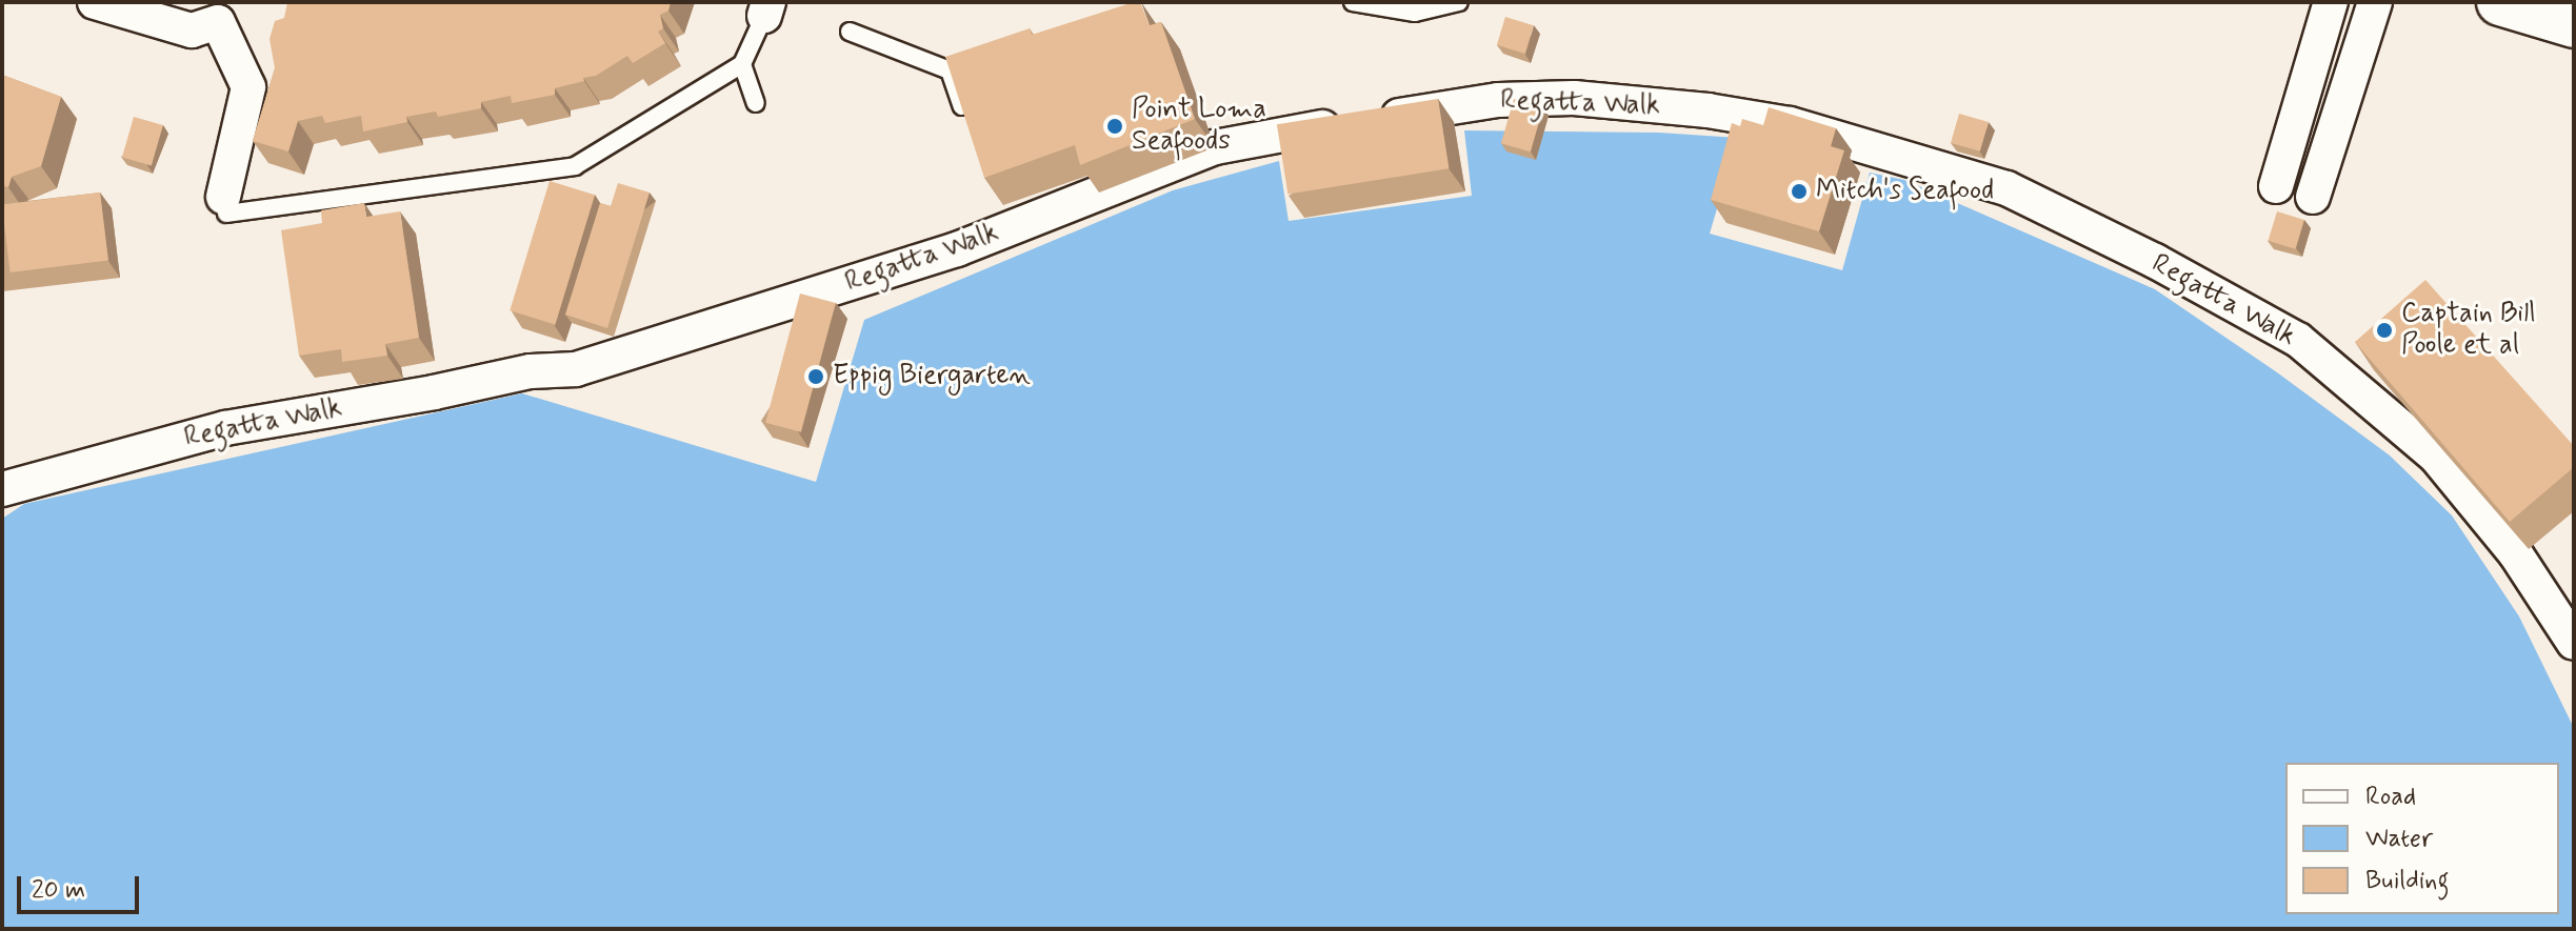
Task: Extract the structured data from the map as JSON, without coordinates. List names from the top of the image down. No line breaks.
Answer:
{"streets":{"street":["Regatta Walk"]},"places":["Point Loma Seafoods","Mitch's Seafood","Captain Bill Poole et al","Eppig Biergarten"],"legend":["Road","Water","Building"],"scale_bar":"20 m"}
